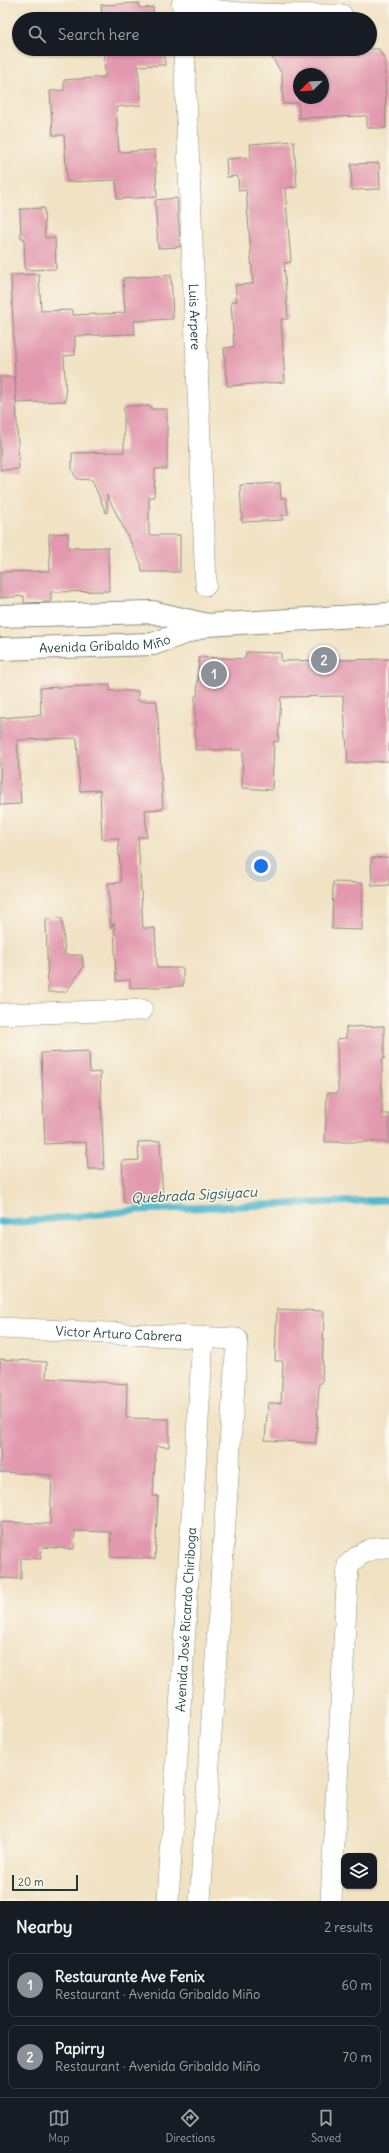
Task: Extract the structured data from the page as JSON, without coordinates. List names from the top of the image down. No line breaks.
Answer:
{"streets":{"street":["Luis Arpere","Avenida Gribaldo Miño","Victor Arturo Cabrera","Avenida José Ricardo Chiriboga"]},"crossings":[["Victor Arturo Cabrera","Avenida José Ricardo Chiriboga"]],"water":["Quebrada Sigsiyacu"],"scale_bar":"20 m","north":"bottom left","page":{"search":"Search here","pins":["2","1"],"scale":"20 m","heading":["Nearby","2 results"],"list":[{"mark":"1","name":"Restaurante Ave Fenix","note":"Restaurant · Avenida Gribaldo Miño","value":"60 m"},{"mark":"2","name":"Papirry","note":"Restaurant · Avenida Gribaldo Miño","value":"70 m"}],"nav":["Map","Directions","Saved"]}}
